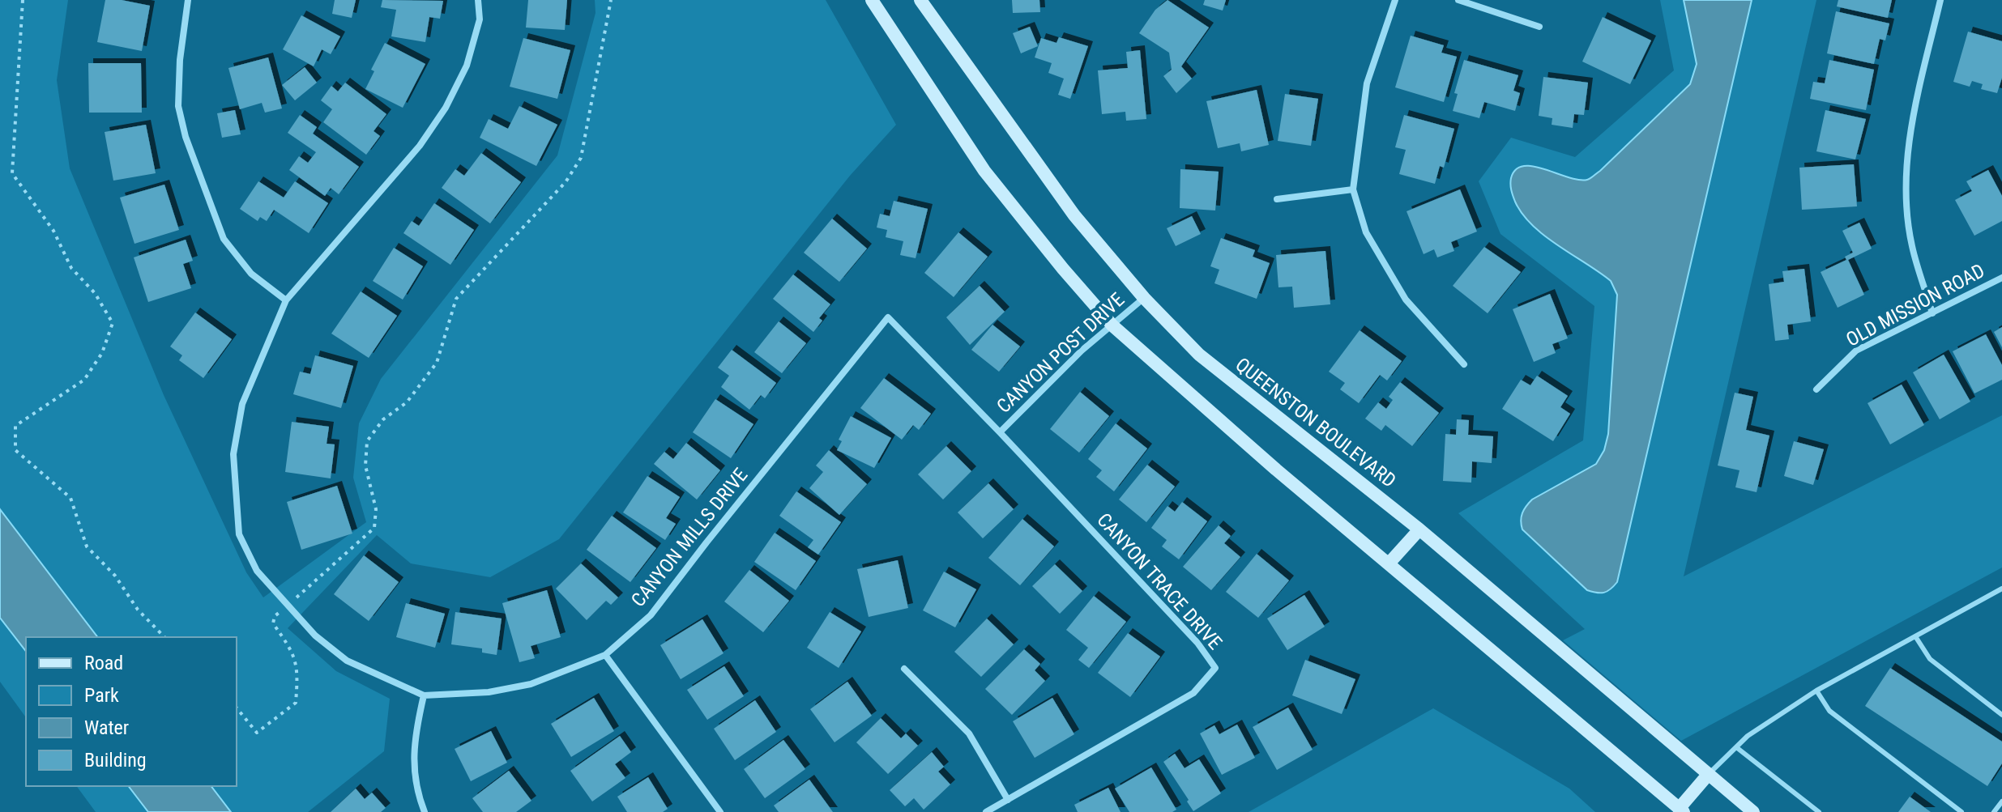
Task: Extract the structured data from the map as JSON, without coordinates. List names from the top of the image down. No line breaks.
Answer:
{"streets":{"main road":["QUEENSTON BOULEVARD"],"street":["OLD MISSION ROAD","CANYON POST DRIVE","CANYON MILLS DRIVE","CANYON TRACE DRIVE"]},"crossings":[["CANYON POST DRIVE","QUEENSTON BOULEVARD"],["CANYON POST DRIVE","CANYON MILLS DRIVE"],["CANYON POST DRIVE","CANYON TRACE DRIVE"],["CANYON MILLS DRIVE","CANYON TRACE DRIVE"]],"legend":["Road","Park","Water","Building"]}
